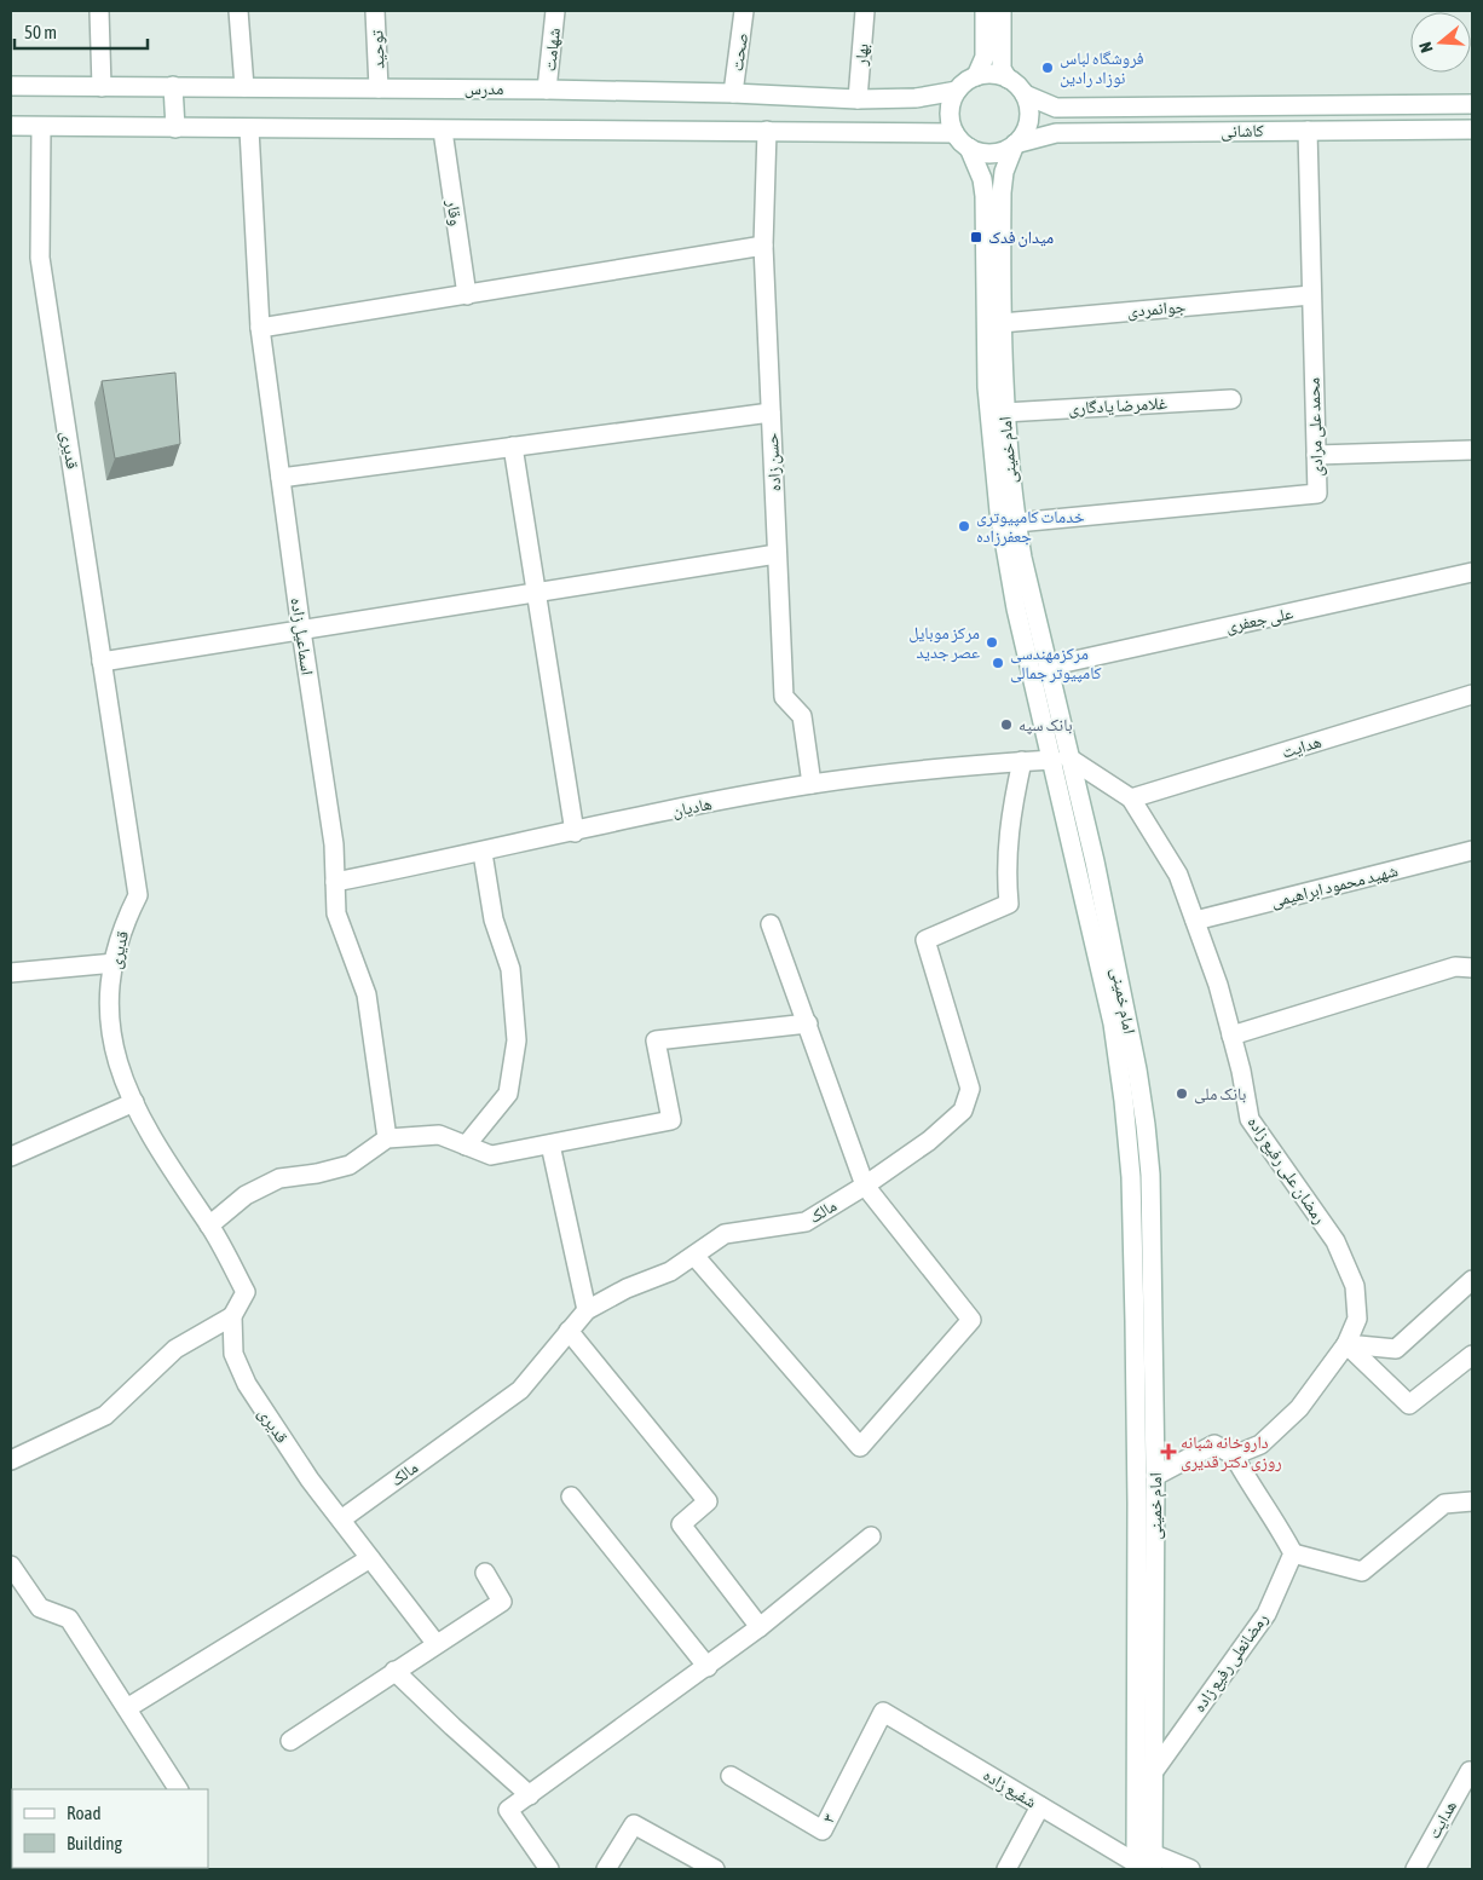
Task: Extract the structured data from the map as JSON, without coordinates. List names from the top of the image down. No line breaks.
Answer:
{"streets":{"street":["توحید","شهامت","صحت","بهار","مدرس","کاشانی","وقار","جوانمردی","غلامرضا یادگاری","محمد علی مرادی","قدیری","امام خمینی","حسن زاده","علی جعفری","اسماعیل زاده","هدایت","هادیان","شهید محمود ابراهیمی","رمضان علی رفیع زاده","مالک","رمضانعلی رفیع زاده","شفیع زاده","۳"]},"crossings":[["توحید","مدرس"],["شهامت","مدرس"],["صحت","مدرس"],["بهار","مدرس"],["مدرس","کاشانی"],["مدرس","امام خمینی"],["کاشانی","محمد علی مرادی"],["کاشانی","امام خمینی"],["جوانمردی","محمد علی مرادی"],["جوانمردی","امام خمینی"],["غلامرضا یادگاری","امام خمینی"],["محمد علی مرادی","امام خمینی"],["قدیری","مالک"],["امام خمینی","علی جعفری"],["امام خمینی","هادیان"],["امام خمینی","رمضان علی رفیع زاده"],["امام خمینی","رمضانعلی رفیع زاده"],["امام خمینی","شفیع زاده"],["حسن زاده","هادیان"],["اسماعیل زاده","هادیان"],["هدایت","رمضان علی رفیع زاده"],["هادیان","رمضان علی رفیع زاده"],["هادیان","مالک"],["شهید محمود ابراهیمی","رمضان علی رفیع زاده"],["شفیع زاده","۳"]],"places":{"other":["فروشگاه لباس نوزاد رادین","خدمات کامپیوتری جعفرزاده","مرکز موبایل عصر جدید","مرکزمهندسی کامپیوتر جمالی","بانک سپه","بانک ملی"],"transit":["میدان فدک"],"health":["داروخانه شبانه روزی دکتر قدیری"]},"legend":["Road","Building"],"scale_bar":"50 m","north":"left"}
